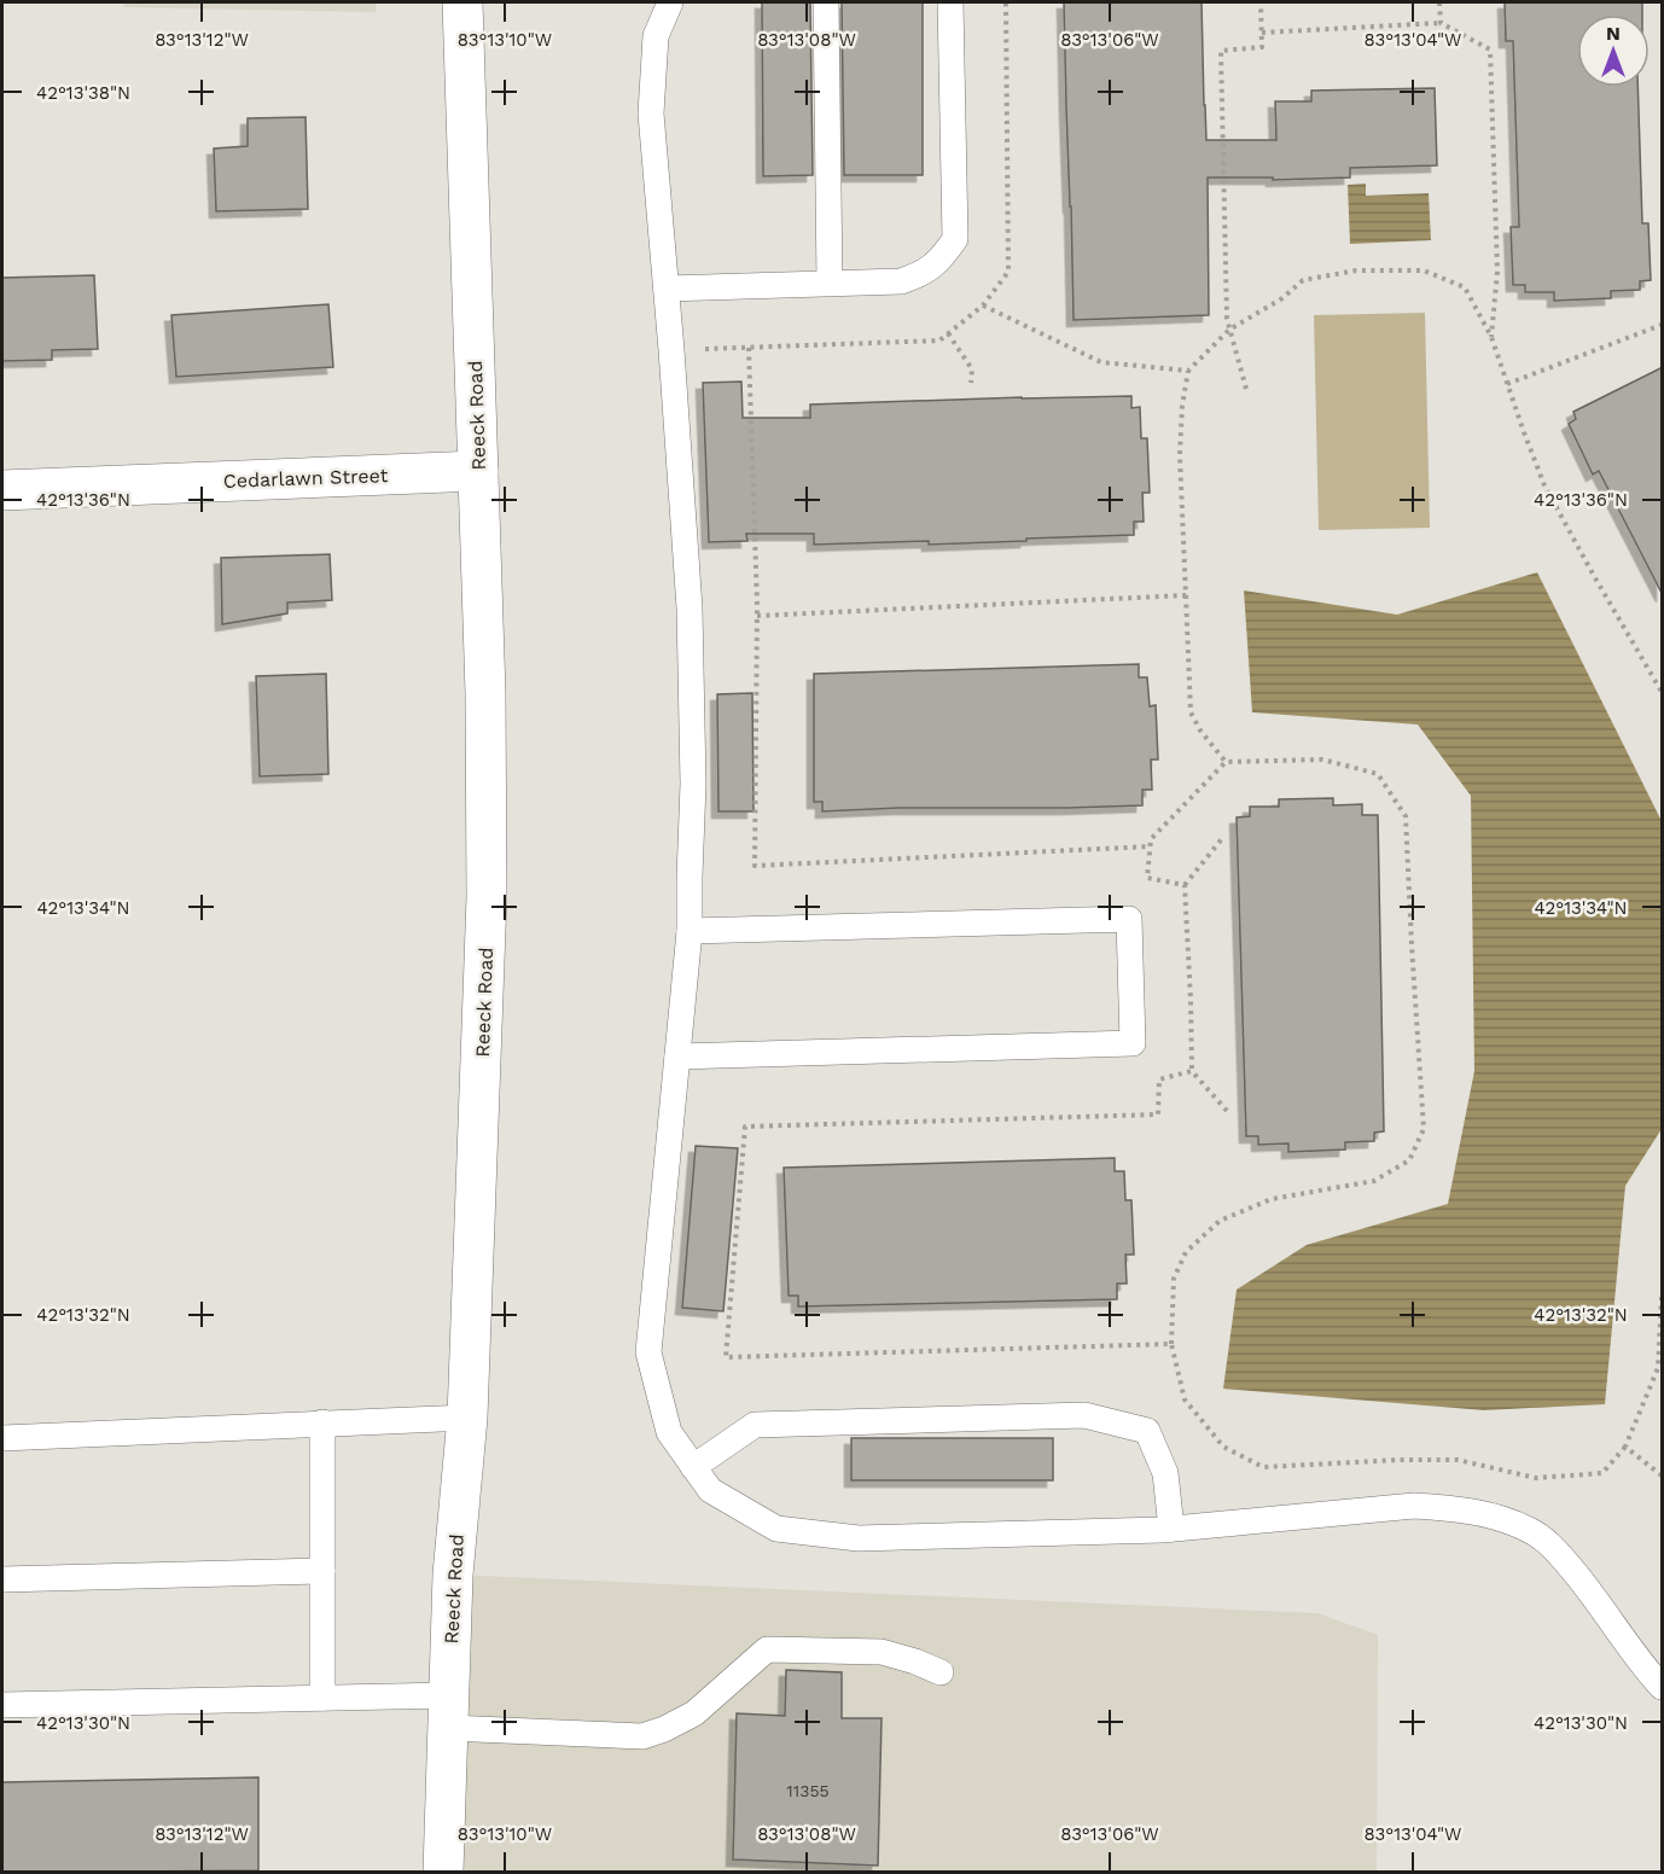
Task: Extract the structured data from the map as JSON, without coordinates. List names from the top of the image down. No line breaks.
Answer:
{"streets":{"street":["Reeck Road","Cedarlawn Street"]},"crossings":[["Reeck Road","Cedarlawn Street"]],"house_numbers":["11355"],"north":"top","coordinates":["83°13'12\"W","83°13'10\"W","83°13'08\"W","83°13'06\"W","83°13'04\"W","42°13'38\"N","42°13'36\"N","42°13'34\"N","42°13'32\"N","42°13'30\"N"]}
